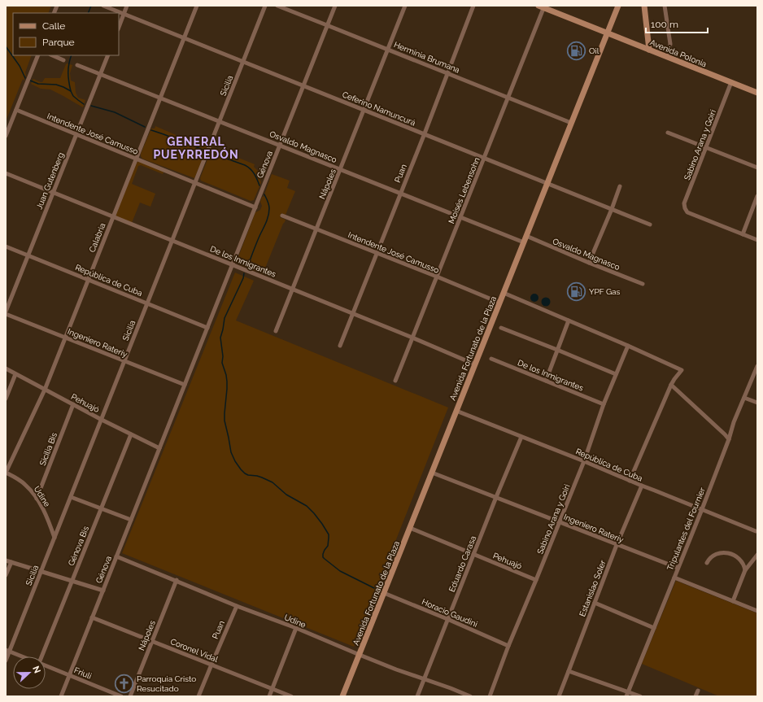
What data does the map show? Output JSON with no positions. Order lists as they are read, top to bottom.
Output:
{
  "streets": {
    "main road": ["Avenida Polonia", "Avenida Fortunato de la Plaza"],
    "street": [
      "Herminia Brumana",
      "Sicilia",
      "Ceferino Namuncurá",
      "Intendente José Camusso",
      "Sabino Arana y Goiri",
      "Osvaldo Magnasco",
      "Génova",
      "Puan",
      "Juan Gutenberg",
      "Nápoles",
      "Moisés Lebensohn",
      "Calabria",
      "De los Inmigrantes",
      "República de Cuba",
      "Ingeniero Rateriy",
      "Pehuajó",
      "Sicilia Bis",
      "Udine",
      "Tripulantes del Fournier",
      "Génova Bis",
      "Eduardo Carasa",
      "Estanislao Soler",
      "Horacio Gaudini",
      "Coronel Vidal",
      "Friuli"
    ]
  },
  "crossings": [
    ["Avenida Polonia", "Sabino Arana y Goiri"],
    ["Avenida Polonia", "Moisés Lebensohn"],
    ["Avenida Polonia", "Avenida Fortunato de la Plaza"],
    ["Herminia Brumana", "Génova"],
    ["Herminia Brumana", "Puan"],
    ["Herminia Brumana", "Nápoles"],
    ["Herminia Brumana", "Moisés Lebensohn"],
    ["Herminia Brumana", "Avenida Fortunato de la Plaza"],
    ["Sicilia", "Ceferino Namuncurá"],
    ["Sicilia", "Intendente José Camusso"],
    ["Sicilia", "Osvaldo Magnasco"],
    ["Sicilia", "De los Inmigrantes"],
    ["Sicilia", "República de Cuba"],
    ["Sicilia", "Ingeniero Rateriy"],
    ["Sicilia", "Pehuajó"],
    ["Sicilia", "Udine"],
    ["Sicilia", "Friuli"],
    ["Ceferino Namuncurá", "Génova"],
    ["Ceferino Namuncurá", "Puan"],
    ["Ceferino Namuncurá", "Nápoles"],
    ["Ceferino Namuncurá", "Moisés Lebensohn"],
    ["Ceferino Namuncurá", "Calabria"],
    ["Ceferino Namuncurá", "Avenida Fortunato de la Plaza"],
    ["Intendente José Camusso", "Génova"],
    ["Intendente José Camusso", "Puan"],
    ["Intendente José Camusso", "Juan Gutenberg"],
    ["Intendente José Camusso", "Nápoles"],
    ["Intendente José Camusso", "Moisés Lebensohn"],
    ["Intendente José Camusso", "Calabria"],
    ["Intendente José Camusso", "Avenida Fortunato de la Plaza"],
    ["Sabino Arana y Goiri", "De los Inmigrantes"],
    ["Sabino Arana y Goiri", "República de Cuba"],
    ["Sabino Arana y Goiri", "Ingeniero Rateriy"],
    ["Sabino Arana y Goiri", "Pehuajó"],
    ["Sabino Arana y Goiri", "Horacio Gaudini"],
    ["Osvaldo Magnasco", "Génova"],
    ["Osvaldo Magnasco", "Puan"],
    ["Osvaldo Magnasco", "Juan Gutenberg"],
    ["Osvaldo Magnasco", "Nápoles"],
    ["Osvaldo Magnasco", "Moisés Lebensohn"],
    ["Osvaldo Magnasco", "Calabria"],
    ["Osvaldo Magnasco", "Avenida Fortunato de la Plaza"],
    ["Génova", "De los Inmigrantes"],
    ["Génova", "República de Cuba"],
    ["Génova", "Ingeniero Rateriy"],
    ["Génova", "Pehuajó"],
    ["Génova", "Udine"],
    ["Génova", "Coronel Vidal"],
    ["Génova", "Friuli"],
    ["Puan", "De los Inmigrantes"],
    ["Puan", "Udine"],
    ["Puan", "Coronel Vidal"],
    ["Juan Gutenberg", "De los Inmigrantes"],
    ["Juan Gutenberg", "República de Cuba"],
    ["Juan Gutenberg", "Ingeniero Rateriy"],
    ["Nápoles", "De los Inmigrantes"],
    ["Nápoles", "Udine"],
    ["Nápoles", "Coronel Vidal"],
    ["Moisés Lebensohn", "De los Inmigrantes"],
    ["Calabria", "De los Inmigrantes"],
    ["Calabria", "República de Cuba"],
    ["Calabria", "Ingeniero Rateriy"],
    ["Calabria", "Pehuajó"],
    ["Calabria", "Udine"],
    ["De los Inmigrantes", "Avenida Fortunato de la Plaza"],
    ["República de Cuba", "Avenida Fortunato de la Plaza"],
    ["República de Cuba", "Tripulantes del Fournier"],
    ["República de Cuba", "Eduardo Carasa"],
    ["República de Cuba", "Estanislao Soler"],
    ["Ingeniero Rateriy", "Avenida Fortunato de la Plaza"],
    ["Ingeniero Rateriy", "Tripulantes del Fournier"],
    ["Ingeniero Rateriy", "Eduardo Carasa"],
    ["Ingeniero Rateriy", "Estanislao Soler"],
    ["Avenida Fortunato de la Plaza", "Pehuajó"],
    ["Avenida Fortunato de la Plaza", "Udine"],
    ["Avenida Fortunato de la Plaza", "Horacio Gaudini"],
    ["Pehuajó", "Sicilia Bis"],
    ["Pehuajó", "Génova Bis"],
    ["Pehuajó", "Eduardo Carasa"],
    ["Sicilia Bis", "Udine"],
    ["Udine", "Eduardo Carasa"],
    ["Eduardo Carasa", "Horacio Gaudini"]
  ],
  "districts": ["GENERAL PUEYRREDÓN"],
  "places": {
    "fuel station": ["Oil", "YPF Gas"],
    "church": ["Parroquia Cristo Resucitado"]
  },
  "legend": ["Calle", "Parque"],
  "scale_bar": "100 m",
  "north": "right"
}
